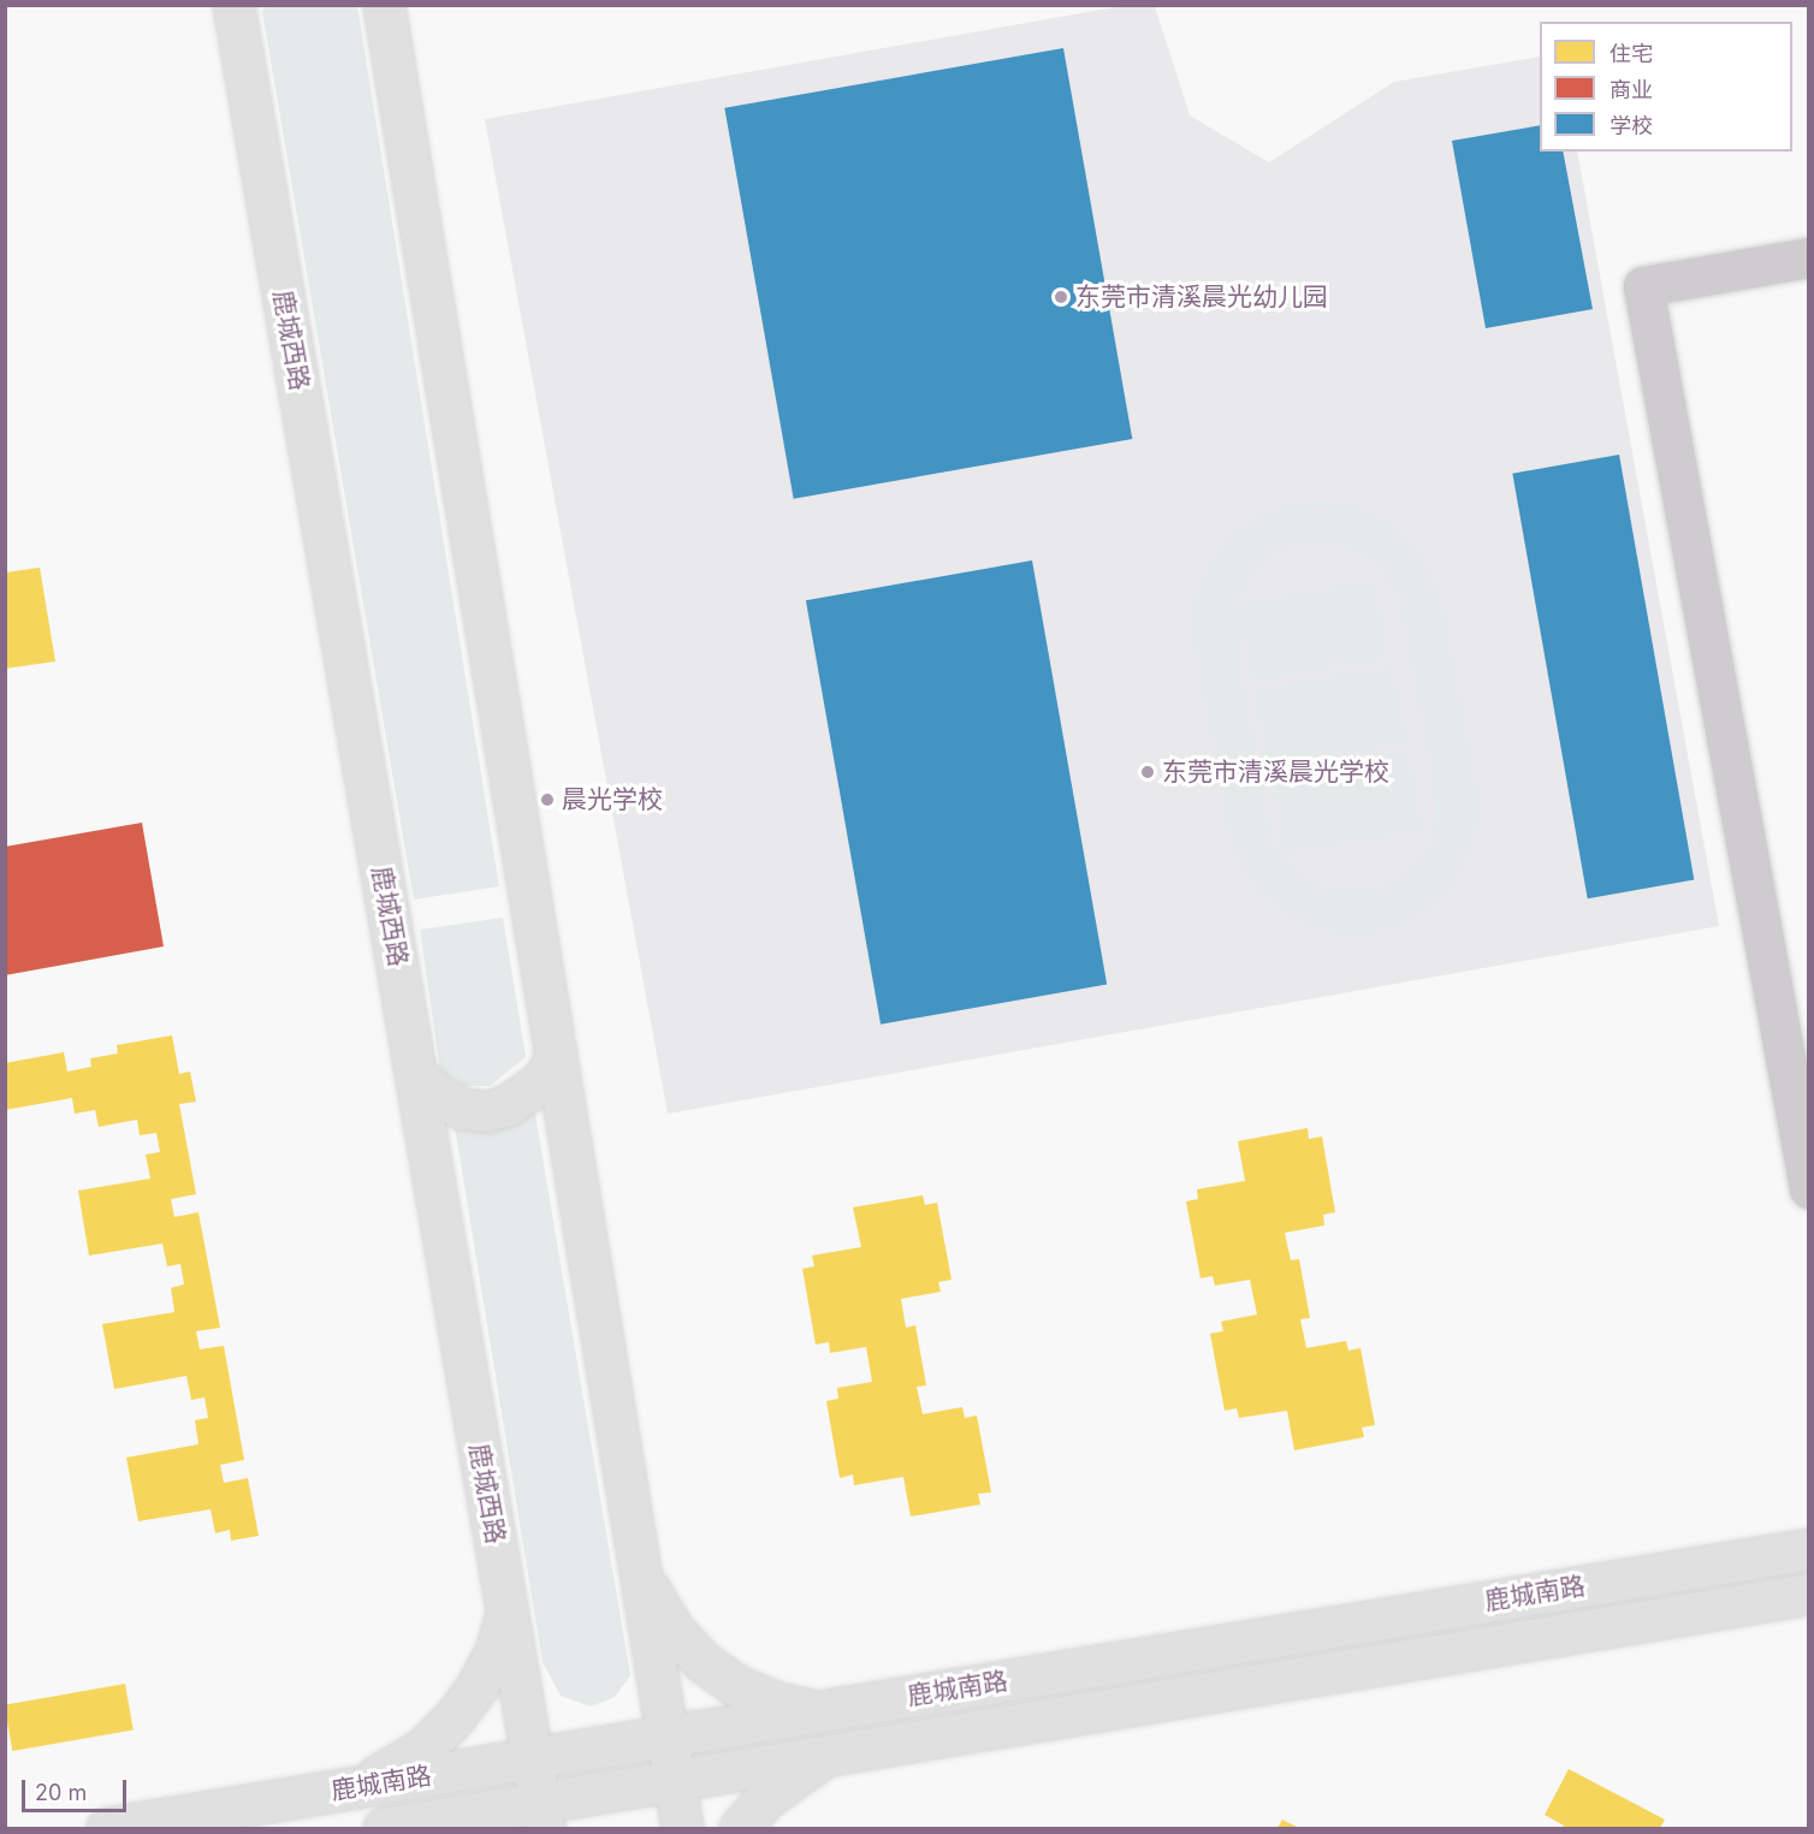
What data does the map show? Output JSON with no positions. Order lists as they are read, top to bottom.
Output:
{
  "streets": {
    "street": ["鹿城西路", "鹿城南路"]
  },
  "crossings": [
    ["鹿城西路", "鹿城南路"]
  ],
  "places": ["东莞市清溪晨光幼儿园", "东莞市清溪晨光学校", "晨光学校"],
  "legend": ["住宅", "商业", "学校"],
  "scale_bar": "20 m"
}
